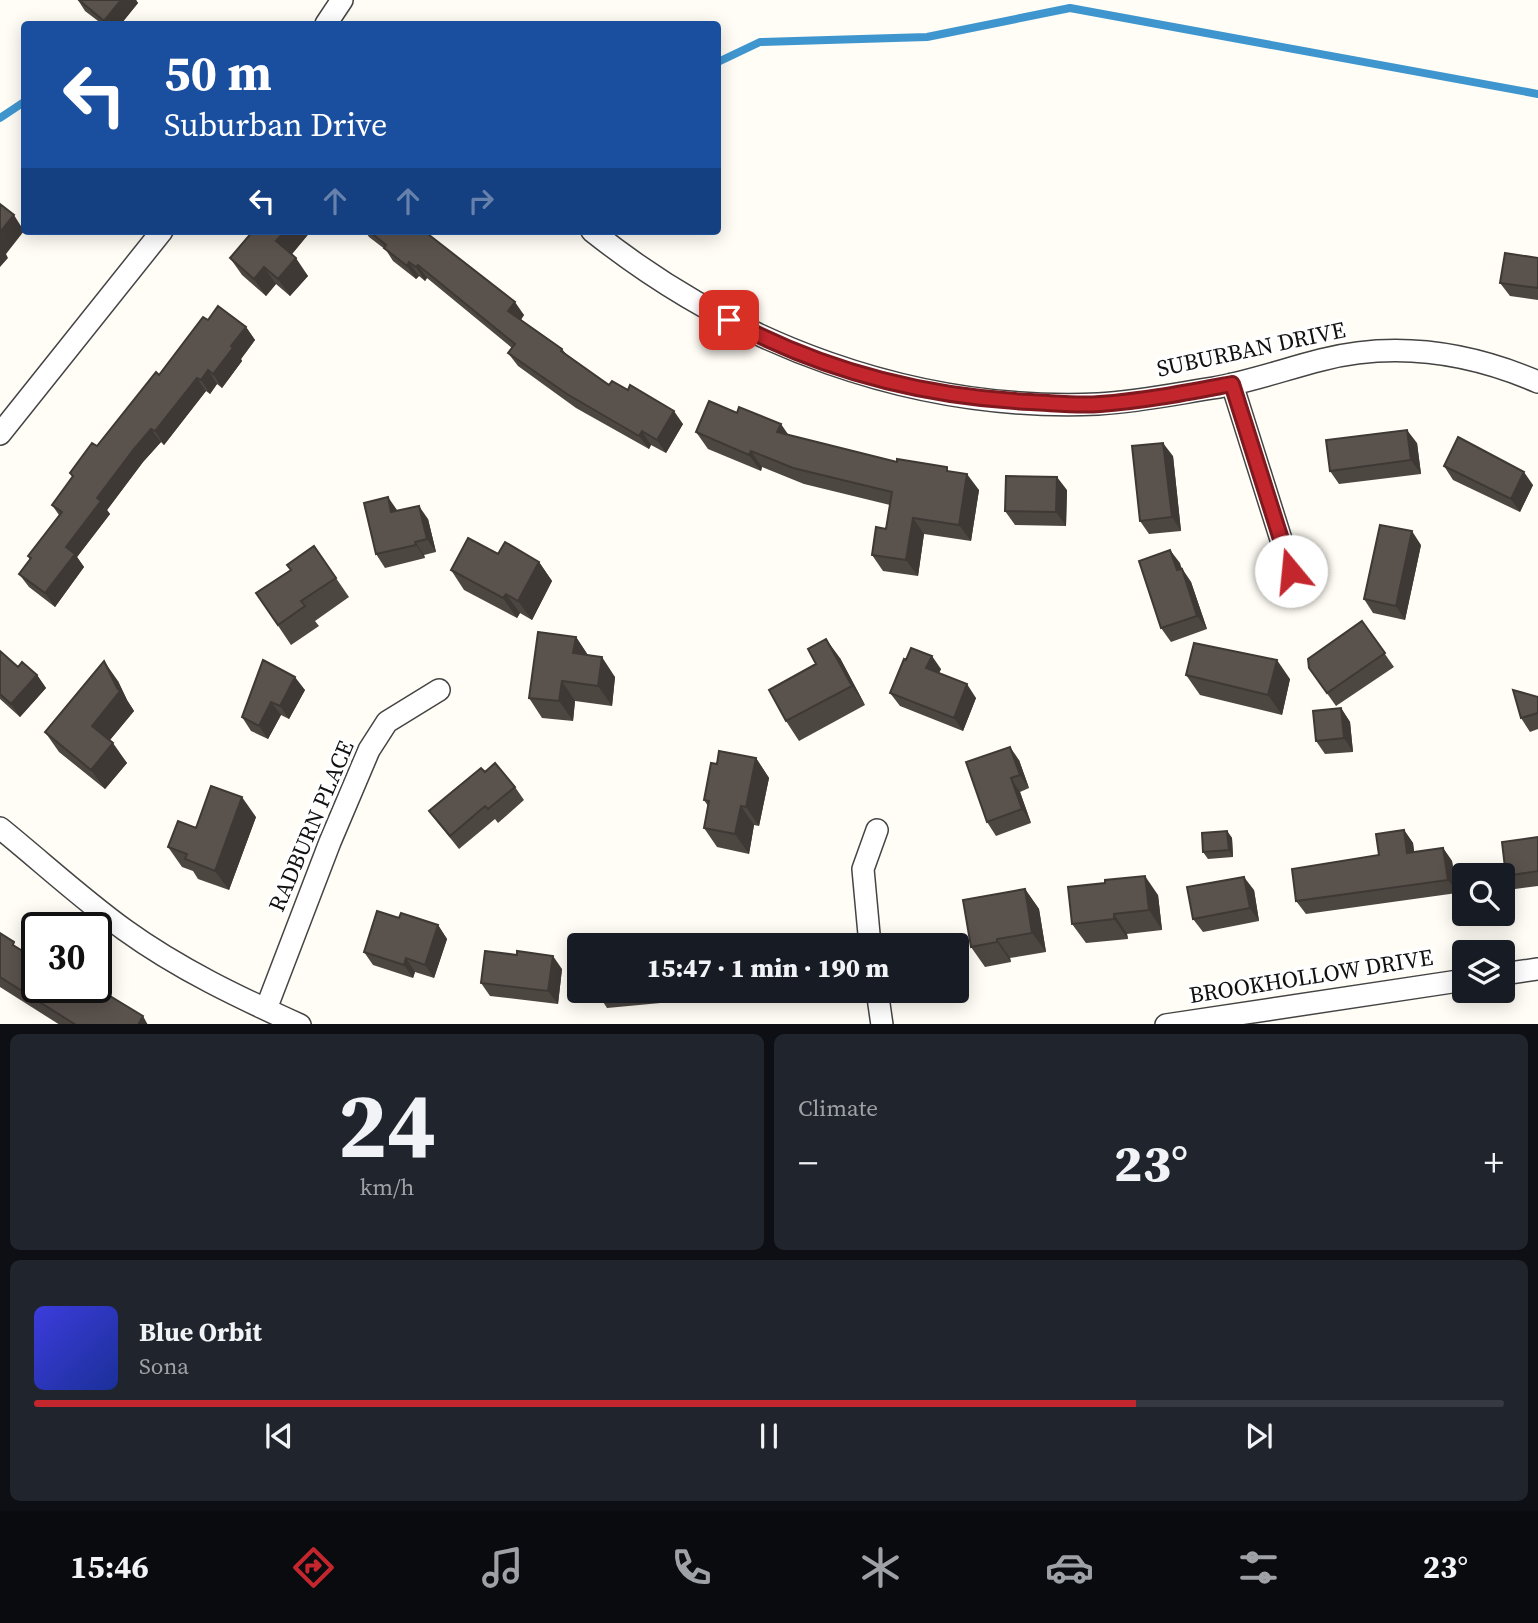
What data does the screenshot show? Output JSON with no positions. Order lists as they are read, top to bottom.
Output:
{
  "streets": {
    "street": ["SUBURBAN DRIVE", "RADBURN PLACE", "BROOKHOLLOW DRIVE"]
  },
  "page": {
    "turn": ["50 m", "Suburban Drive"],
    "limit": "30",
    "trip": "15:47 · 1 min · 190 m",
    "tile": [
      ["24", "km/h"],
      "Climate"
    ],
    "heat": ["−", "23°", "+"],
    "song": ["Blue Orbit", "Sona"],
    "tabs": ["15:46", "23°"]
  }
}
